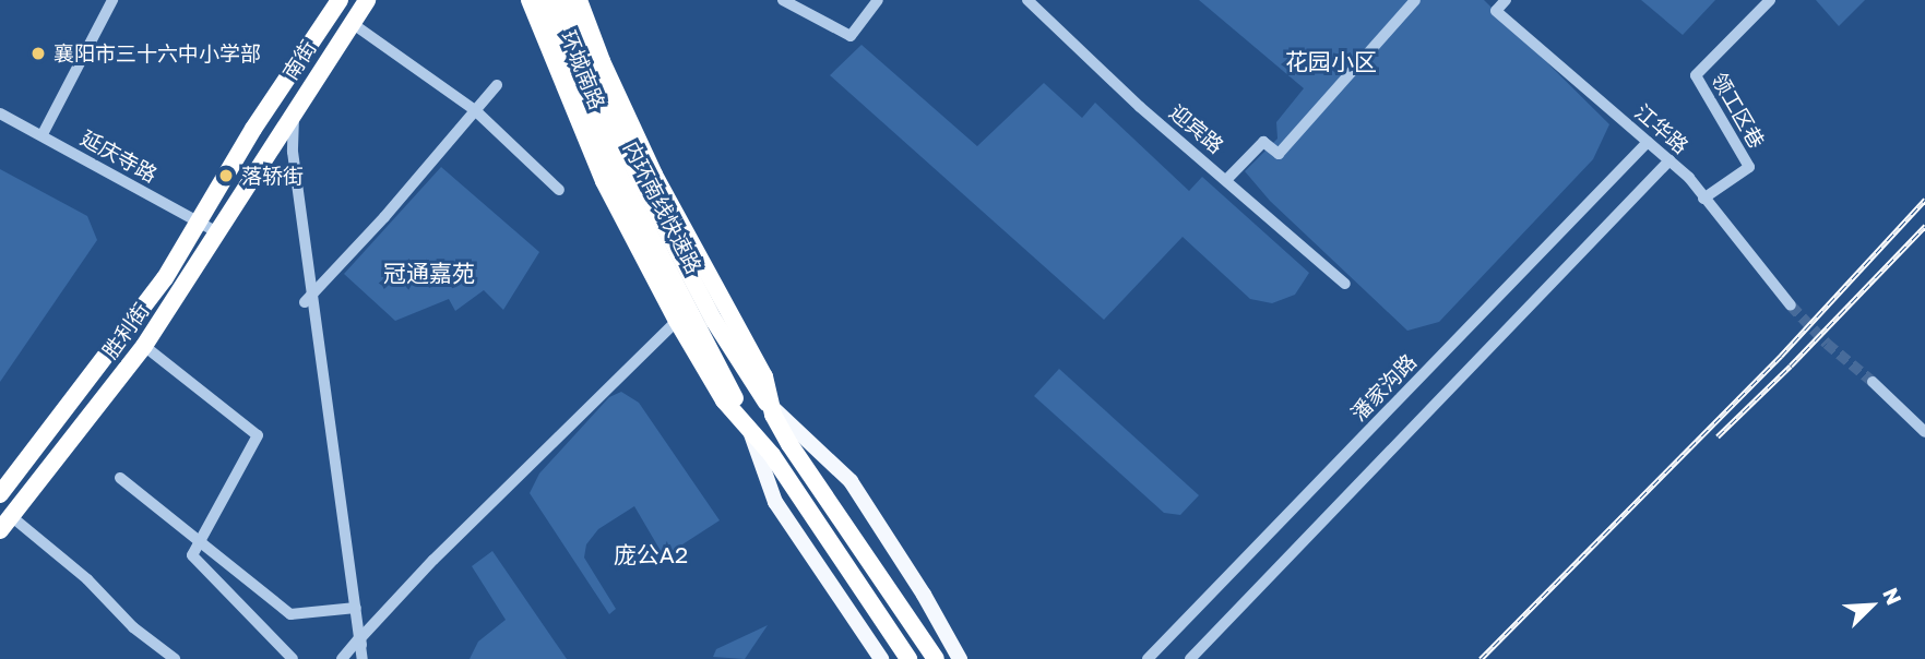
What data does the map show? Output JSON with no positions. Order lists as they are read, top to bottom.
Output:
{
  "streets": {
    "highway": [
      "南街",
      "环城南路",
      "内环南线快速路",
      "胜利街"
    ],
    "street": [
      "领工区巷",
      "迎宾路",
      "江华路",
      "延庆寺路",
      "潘家沟路"
    ]
  },
  "crossings": [
    ["南街", "延庆寺路"],
    ["南街", "胜利街"],
    ["环城南路", "内环南线快速路"],
    ["领工区巷", "江华路"],
    ["江华路", "潘家沟路"],
    ["延庆寺路", "胜利街"]
  ],
  "districts": ["花园小区", "冠通嘉苑", "庞公A2"],
  "places": ["襄阳市三十六中小学部", "落轿街"],
  "north": "top right"
}
